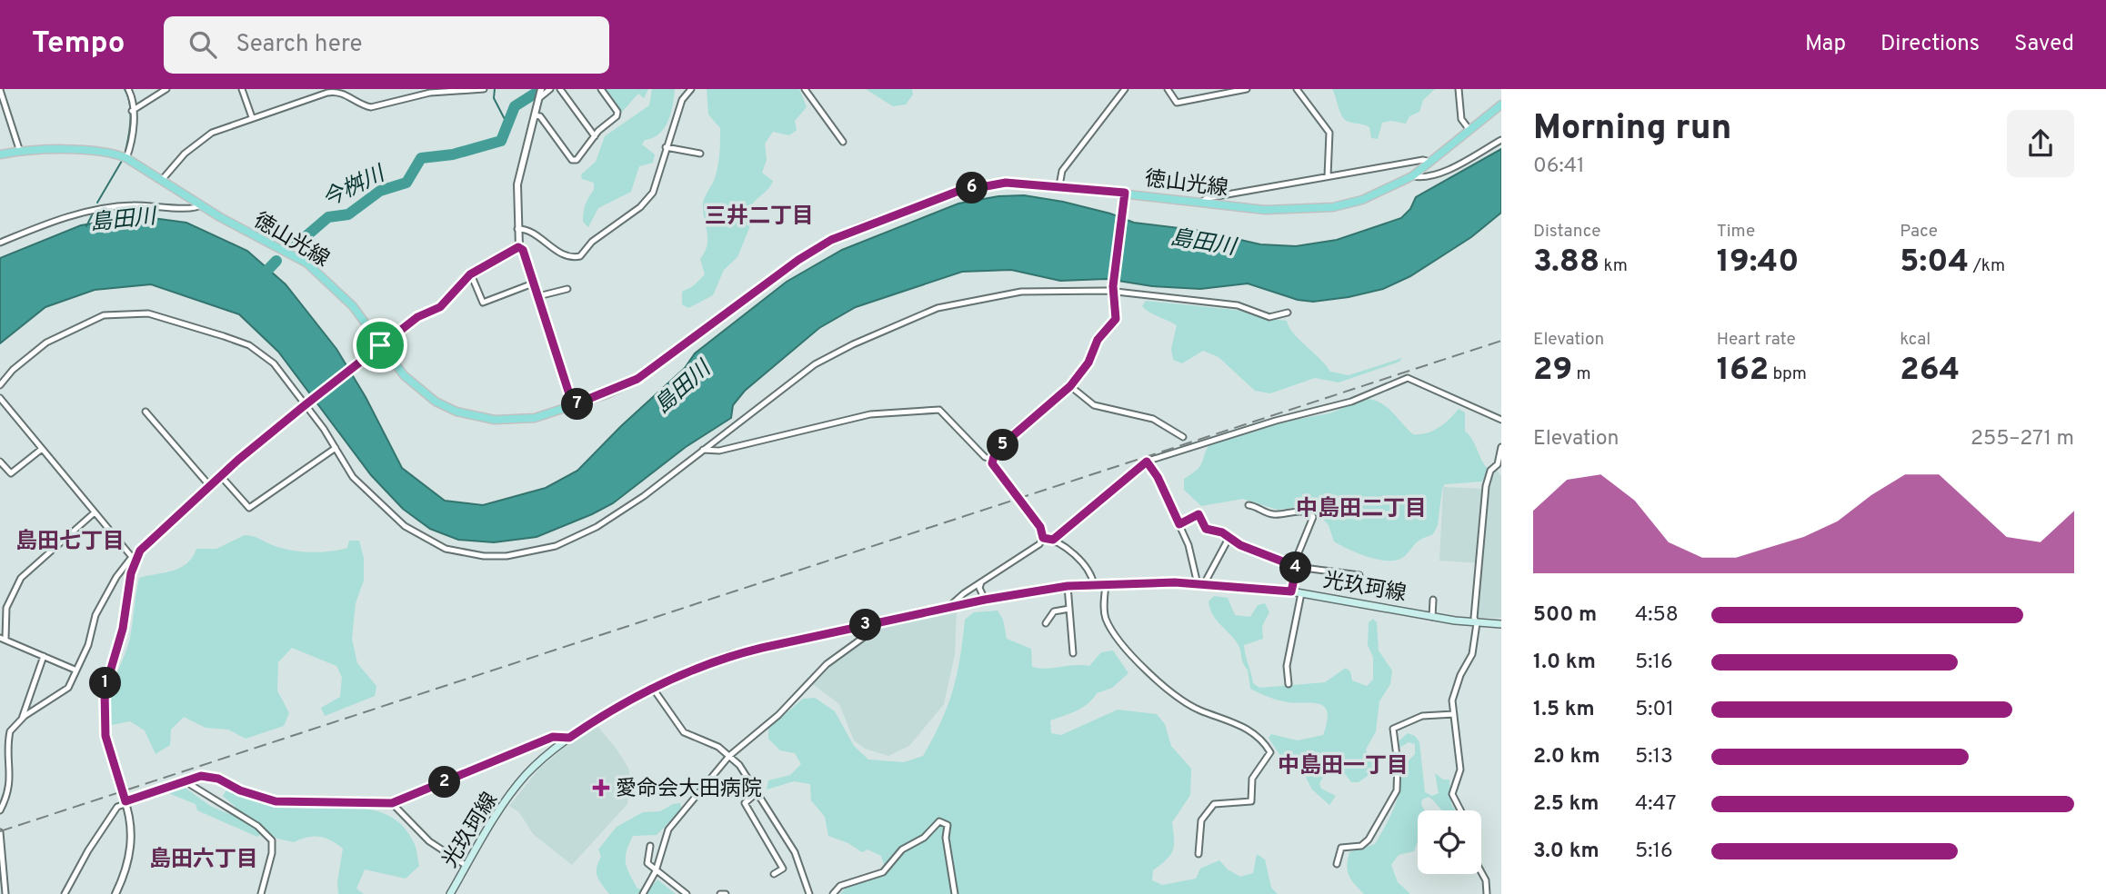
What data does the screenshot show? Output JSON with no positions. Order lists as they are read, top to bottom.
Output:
{
  "streets": {
    "main road": ["徳山光線", "光玖珂線"]
  },
  "districts": [
    "三井二丁目",
    "中島田二丁目",
    "島田七丁目",
    "中島田一丁目",
    "島田六丁目"
  ],
  "water": ["今桝川", "島田川"],
  "places": {
    "health": ["愛命会大田病院"]
  },
  "page": {
    "header": "Tempo",
    "search": "Search here",
    "nav": ["Map", "Directions", "Saved"],
    "heading": ["Morning run", "06:41"],
    "pins": [
      "6",
      "7",
      "5",
      "4",
      "3",
      "1",
      "2"
    ],
    "stats": [
      ["Distance", "3.88 km"],
      ["Time", "19:40"],
      ["Pace", "5:04 /km"],
      ["Elevation", "29 m"],
      ["Heart rate", "162 bpm"],
      ["kcal", "264"]
    ],
    "chart": ["Elevation", "255–271 m"],
    "list": [
      {
        "name": "500 m",
        "note": "4:58"
      },
      {
        "name": "1.0 km",
        "note": "5:16"
      },
      {
        "name": "1.5 km",
        "note": "5:01"
      },
      {
        "name": "2.0 km",
        "note": "5:13"
      },
      {
        "name": "2.5 km",
        "note": "4:47"
      },
      {
        "name": "3.0 km",
        "note": "5:16"
      }
    ]
  }
}
